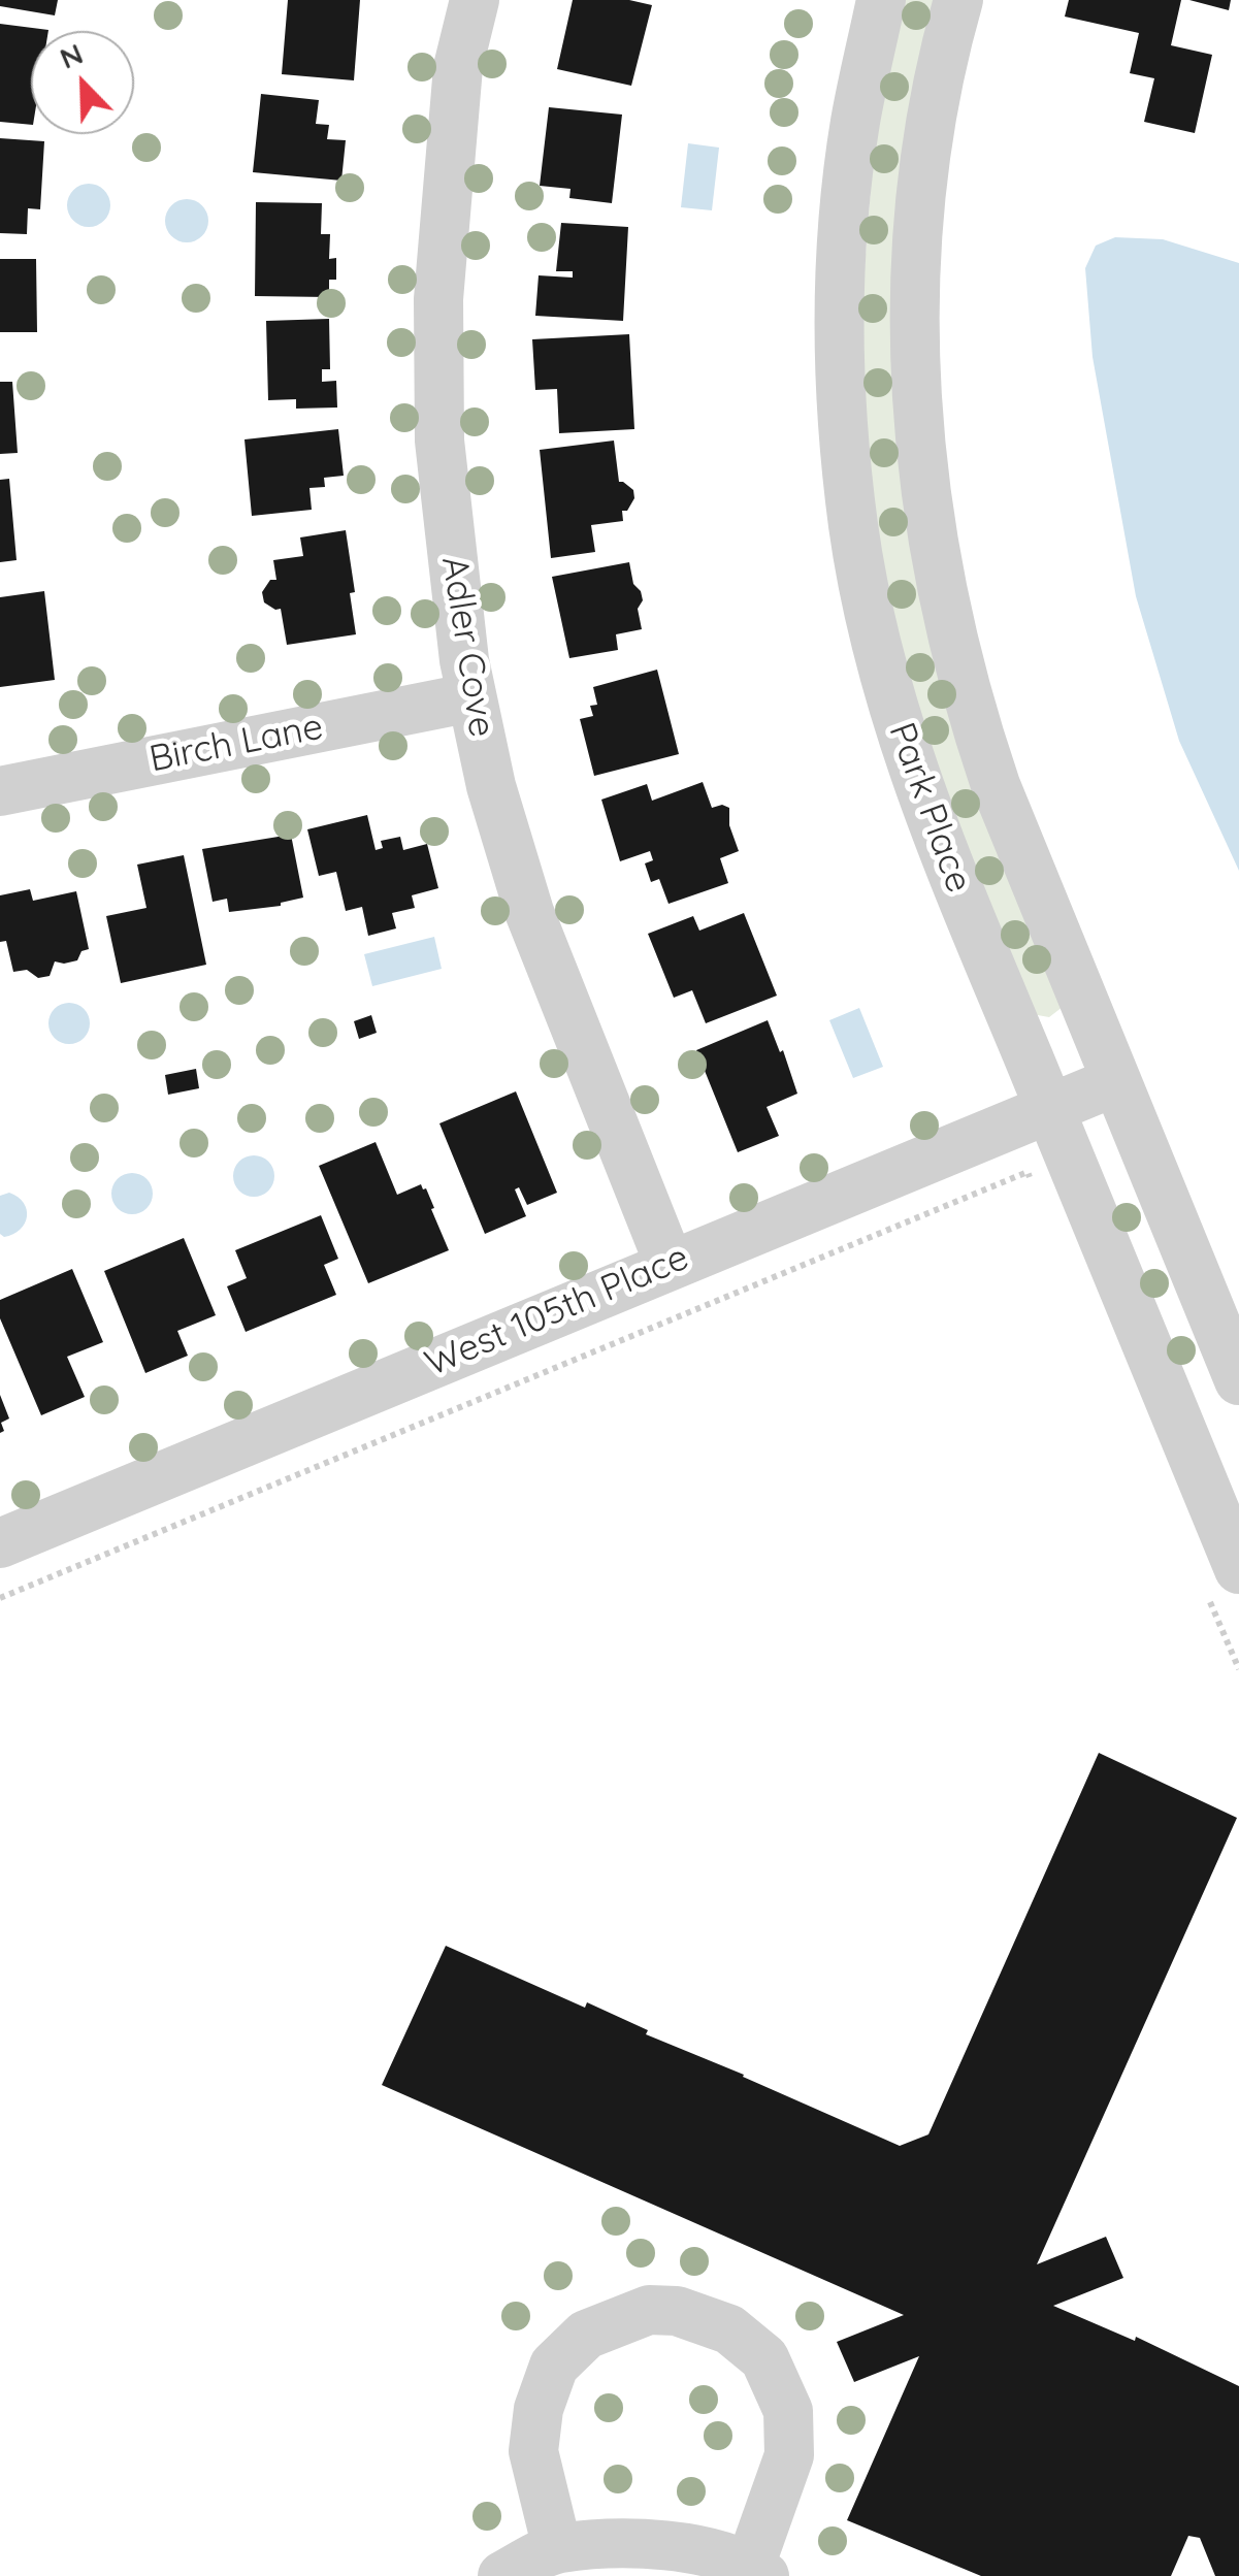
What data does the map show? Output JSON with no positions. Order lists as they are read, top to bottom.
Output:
{
  "streets": {
    "street": [
      "Adler Cove",
      "Birch Lane",
      "Park Place",
      "West 105th Place"
    ]
  },
  "crossings": [
    ["Adler Cove", "Birch Lane"],
    ["Adler Cove", "West 105th Place"],
    ["Park Place", "West 105th Place"]
  ],
  "north": "top left"
}
